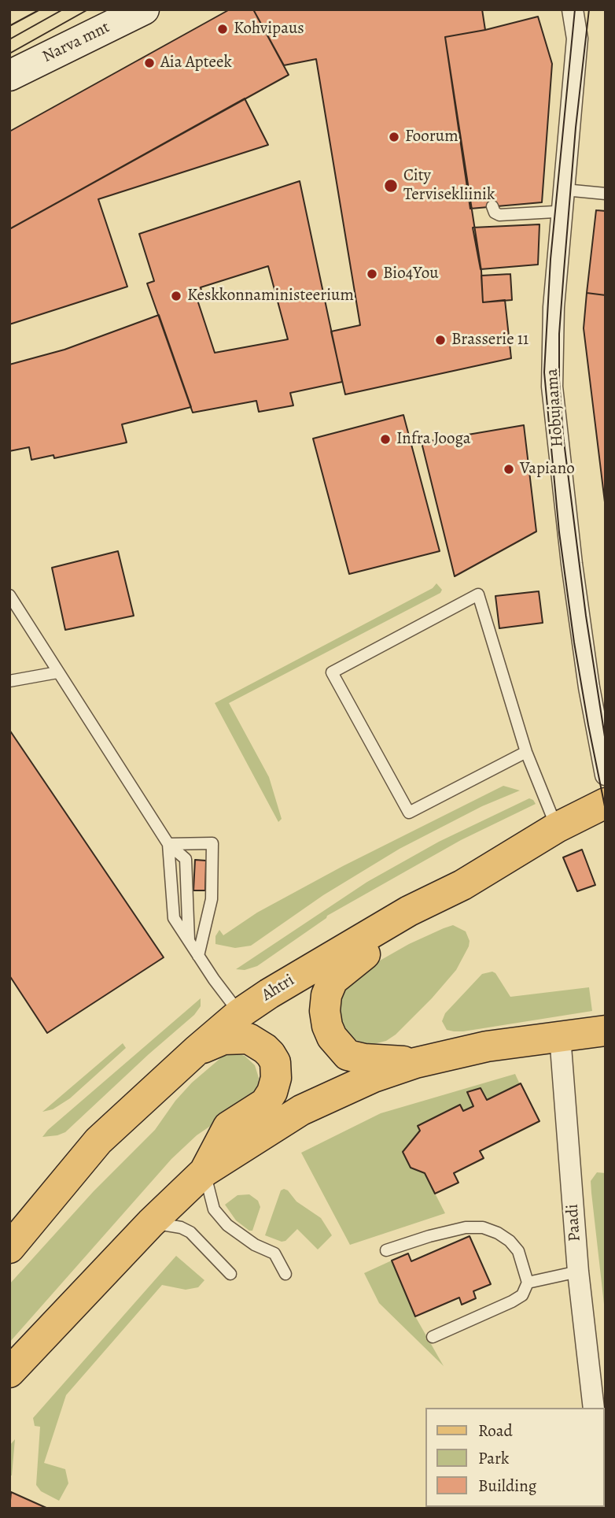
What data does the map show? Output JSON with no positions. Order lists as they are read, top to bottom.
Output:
{
  "streets": {
    "main road": ["Narva mnt", "Ahtri"],
    "street": ["Hobujaama", "Paadi"]
  },
  "places": [
    "Kohvipaus",
    "Aia Apteek",
    "Foorum",
    "City Tervisekliinik",
    "Bio4You",
    "Keskkonnaministeerium",
    "Brasserie 11",
    "Infra Jooga",
    "Vapiano"
  ],
  "legend": ["Road", "Park", "Building"]
}
